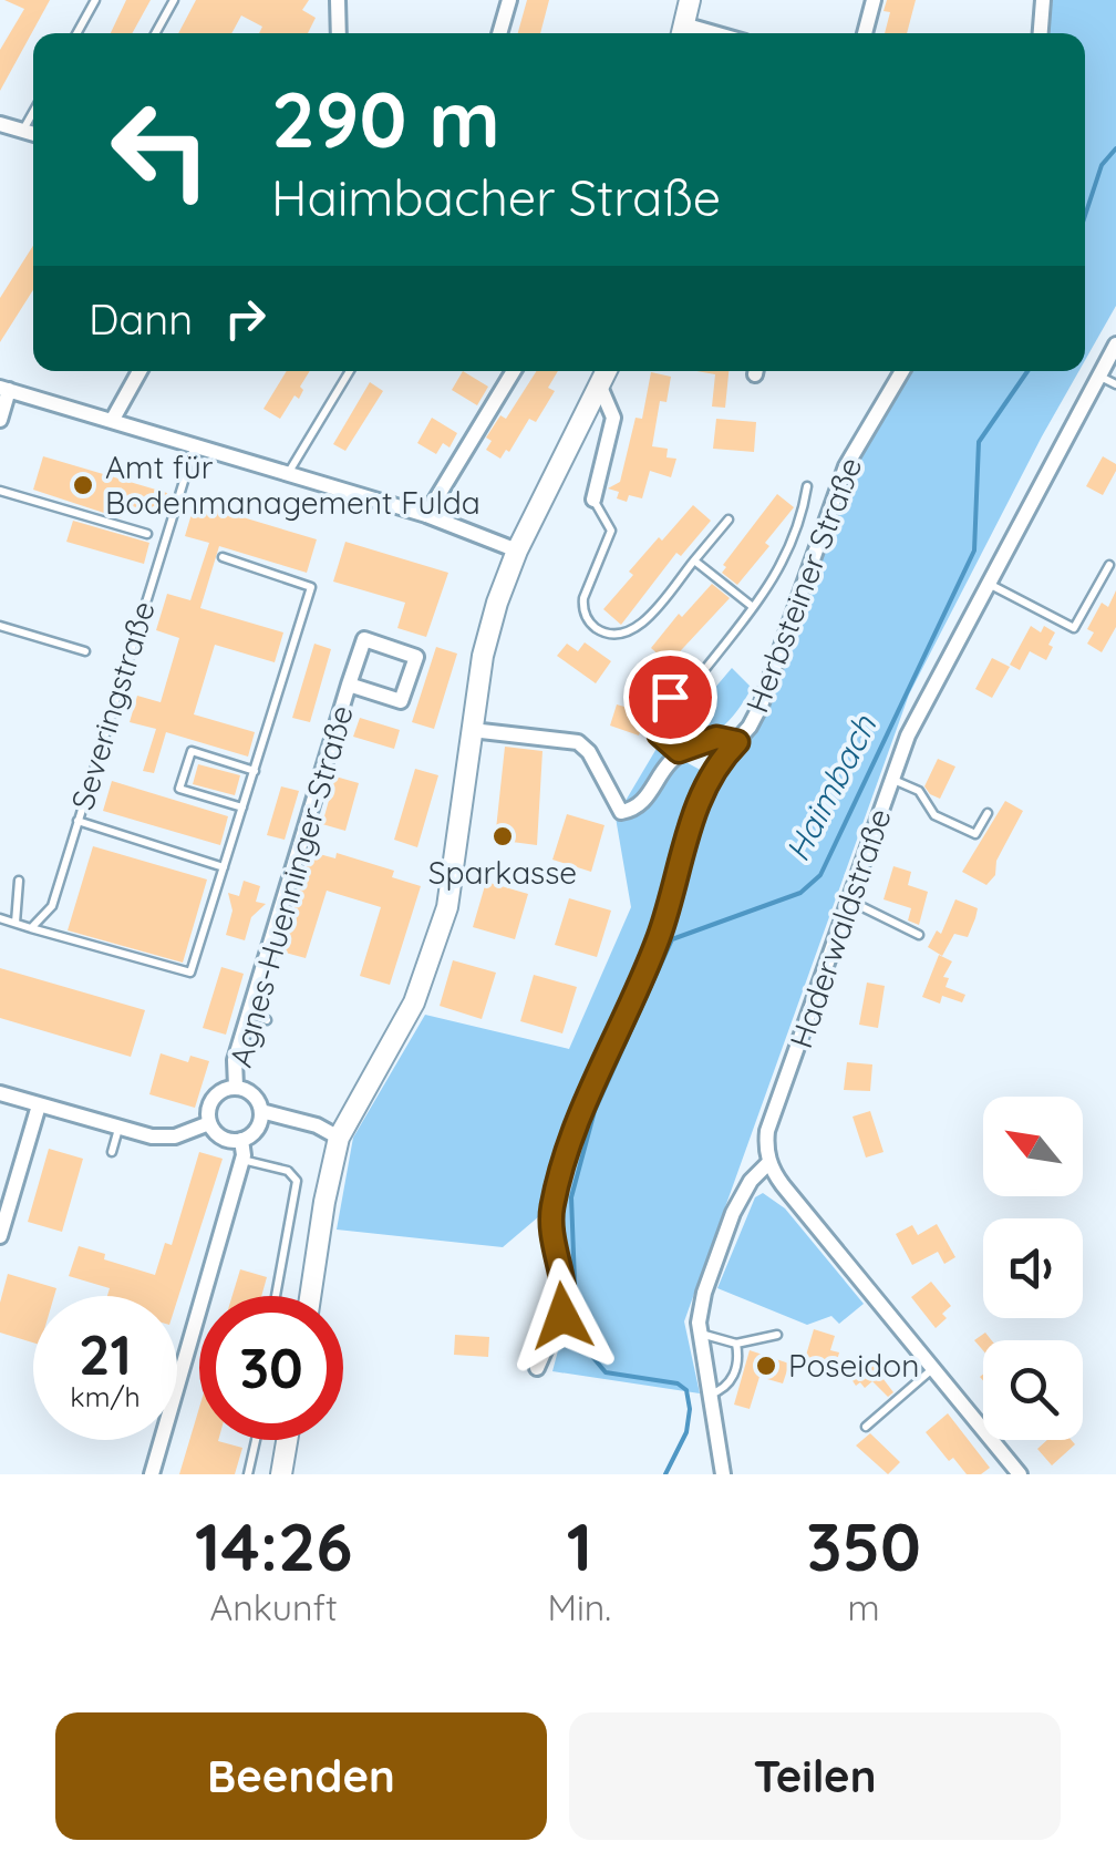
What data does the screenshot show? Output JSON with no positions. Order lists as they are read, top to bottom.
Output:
{
  "streets": {
    "street": ["Herbsteiner Straße", "Agnes-Huenninger-Straße", "Haderwaldstraße"],
    "lane": ["Severingstraße"]
  },
  "water": ["Haimbach"],
  "places": ["Amt für Bodenmanagement Fulda", "Sparkasse", "Poseidon"],
  "north": "top left",
  "page": {
    "turn": ["290 m", "Haimbacher Straße"],
    "then": "Dann",
    "speed": "21 km/h",
    "limit": "30",
    "eta": [
      "14:26",
      "Ankunft",
      "1",
      "Min.",
      "350",
      "m"
    ],
    "buttons": ["Beenden", "Teilen"]
  }
}
